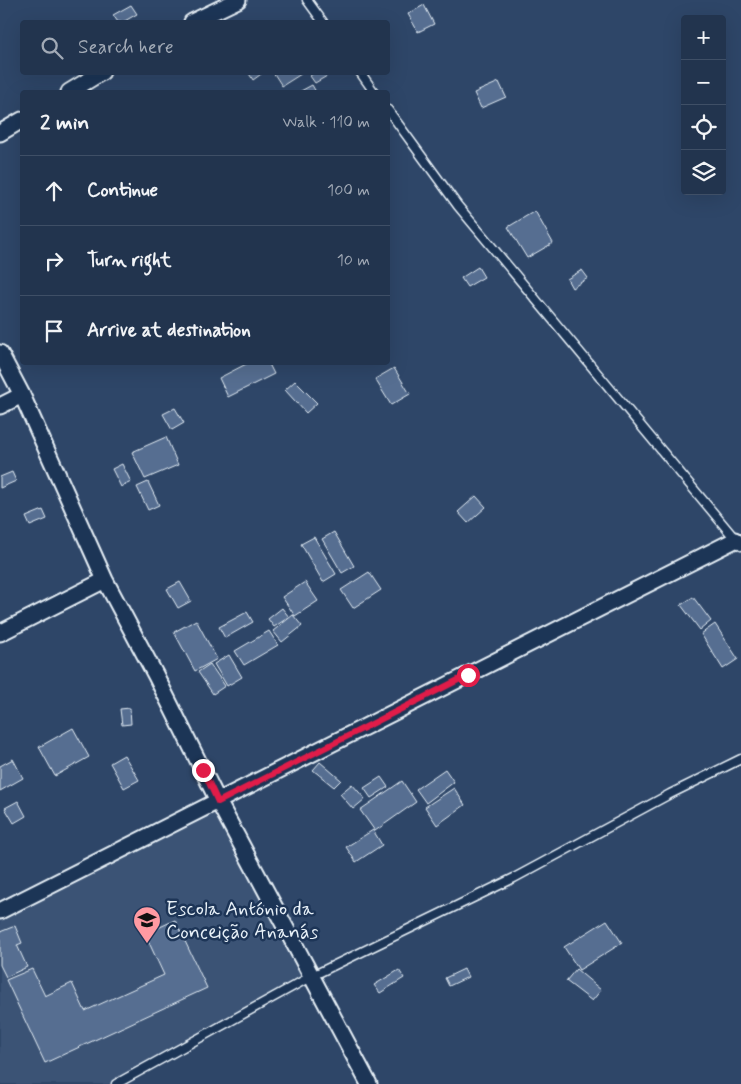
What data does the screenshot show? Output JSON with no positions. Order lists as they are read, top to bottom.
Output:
{
  "places": {
    "school or university": ["Escola António da Conceição Ananás"]
  },
  "page": {
    "map_buttons": ["+", "−"],
    "search": "Search here",
    "heading": ["2 min", "Walk · 110 m"],
    "list": [
      ["Continue", "100 m"],
      ["Turn right", "10 m"],
      "Arrive at destination"
    ]
  }
}
